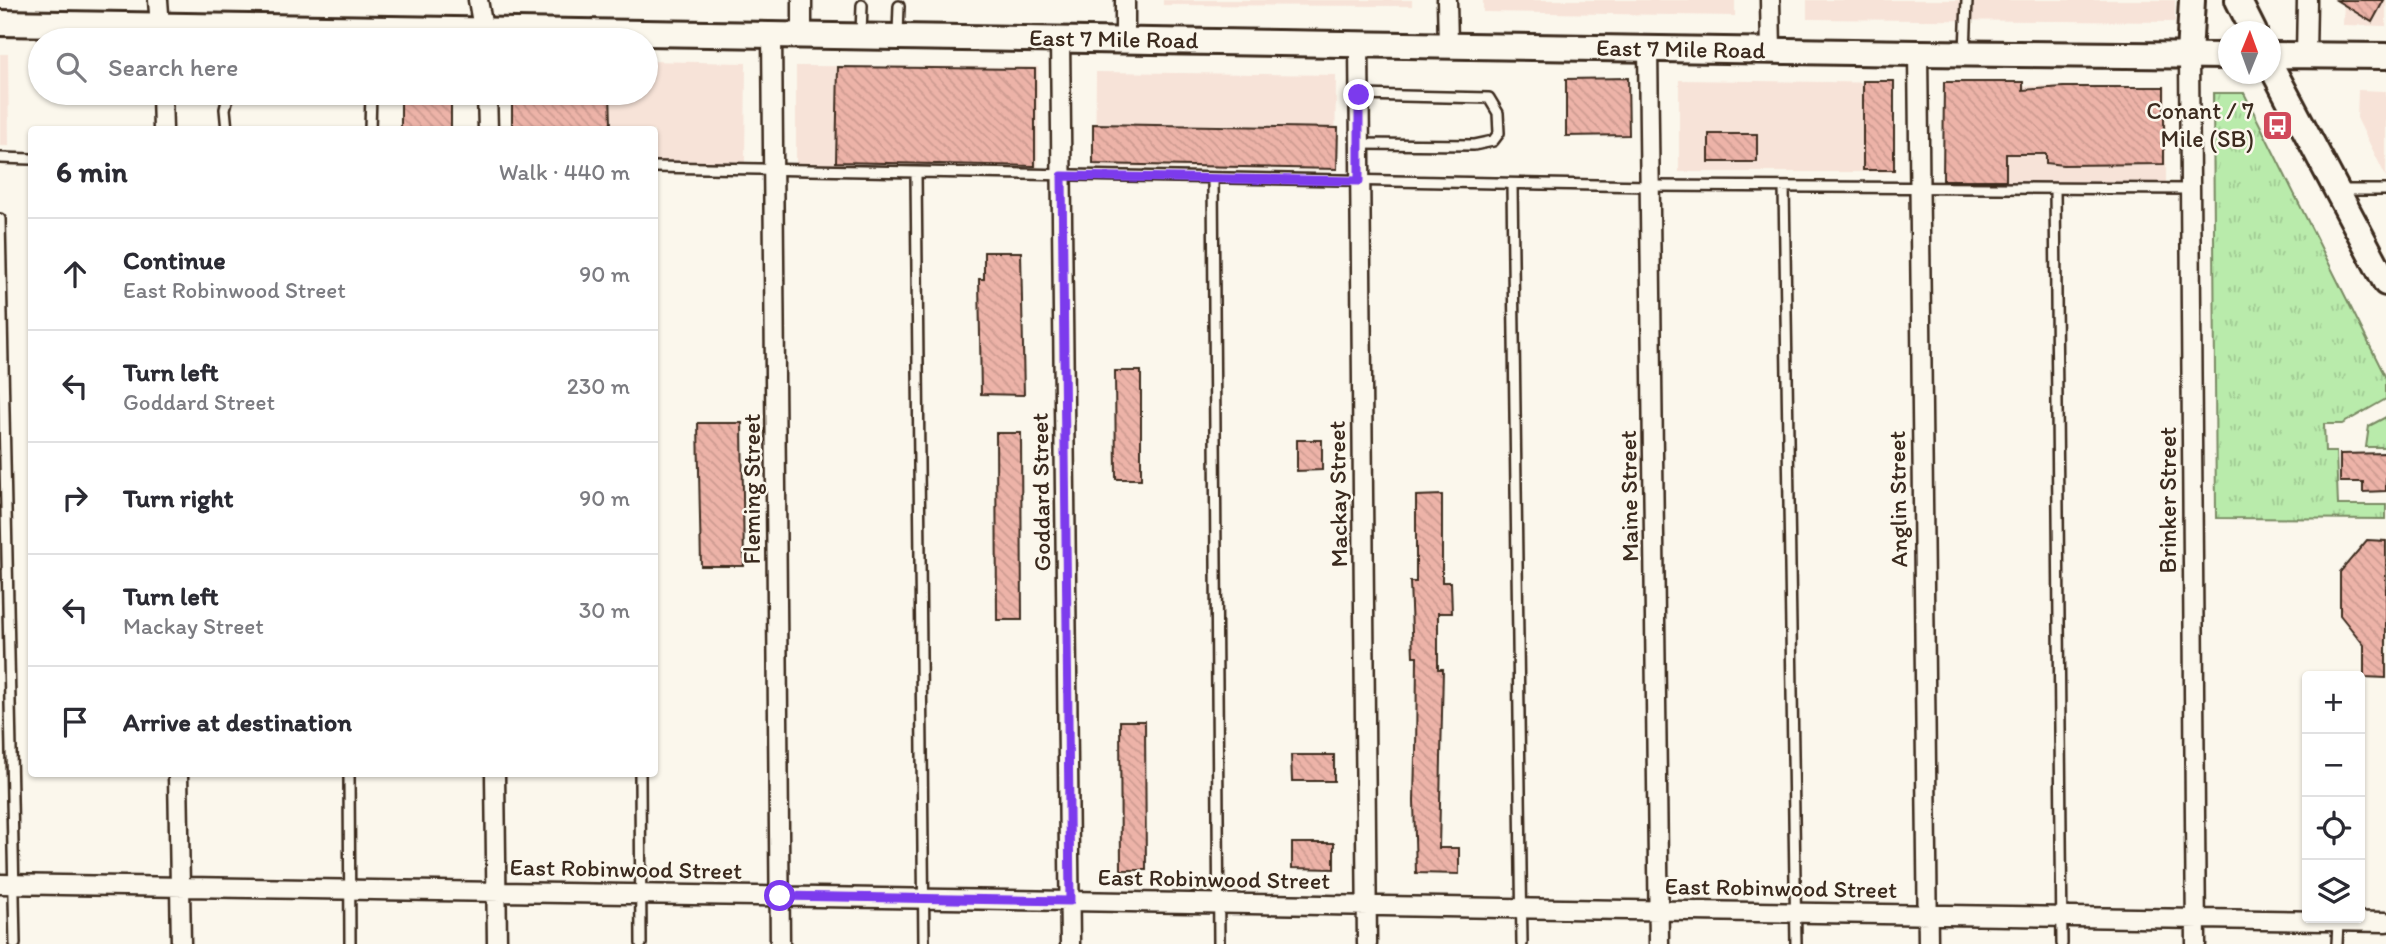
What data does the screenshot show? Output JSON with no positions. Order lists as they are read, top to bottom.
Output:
{
  "streets": {
    "street": [
      "East 7 Mile Road",
      "Fleming Street",
      "Goddard Street",
      "Mackay Street",
      "Maine Street",
      "Anglin Street",
      "Brinker Street",
      "East Robinwood Street"
    ]
  },
  "crossings": [
    ["East 7 Mile Road", "Fleming Street"],
    ["East 7 Mile Road", "Goddard Street"],
    ["East 7 Mile Road", "Mackay Street"],
    ["East 7 Mile Road", "Maine Street"],
    ["East 7 Mile Road", "Anglin Street"],
    ["East 7 Mile Road", "Brinker Street"],
    ["Fleming Street", "East Robinwood Street"],
    ["Goddard Street", "East Robinwood Street"],
    ["Mackay Street", "East Robinwood Street"],
    ["Maine Street", "East Robinwood Street"],
    ["Anglin Street", "East Robinwood Street"],
    ["Brinker Street", "East Robinwood Street"]
  ],
  "places": {
    "bus stop": ["Conant / 7 Mile (SB)"]
  },
  "north": "top",
  "page": {
    "search": "Search here",
    "heading": ["6 min", "Walk · 440 m"],
    "list": [
      ["Continue", "East Robinwood Street", "90 m"],
      ["Turn left", "Goddard Street", "230 m"],
      ["Turn right", "90 m"],
      ["Turn left", "Mackay Street", "30 m"],
      "Arrive at destination"
    ],
    "map_buttons": ["+", "−"]
  }
}
